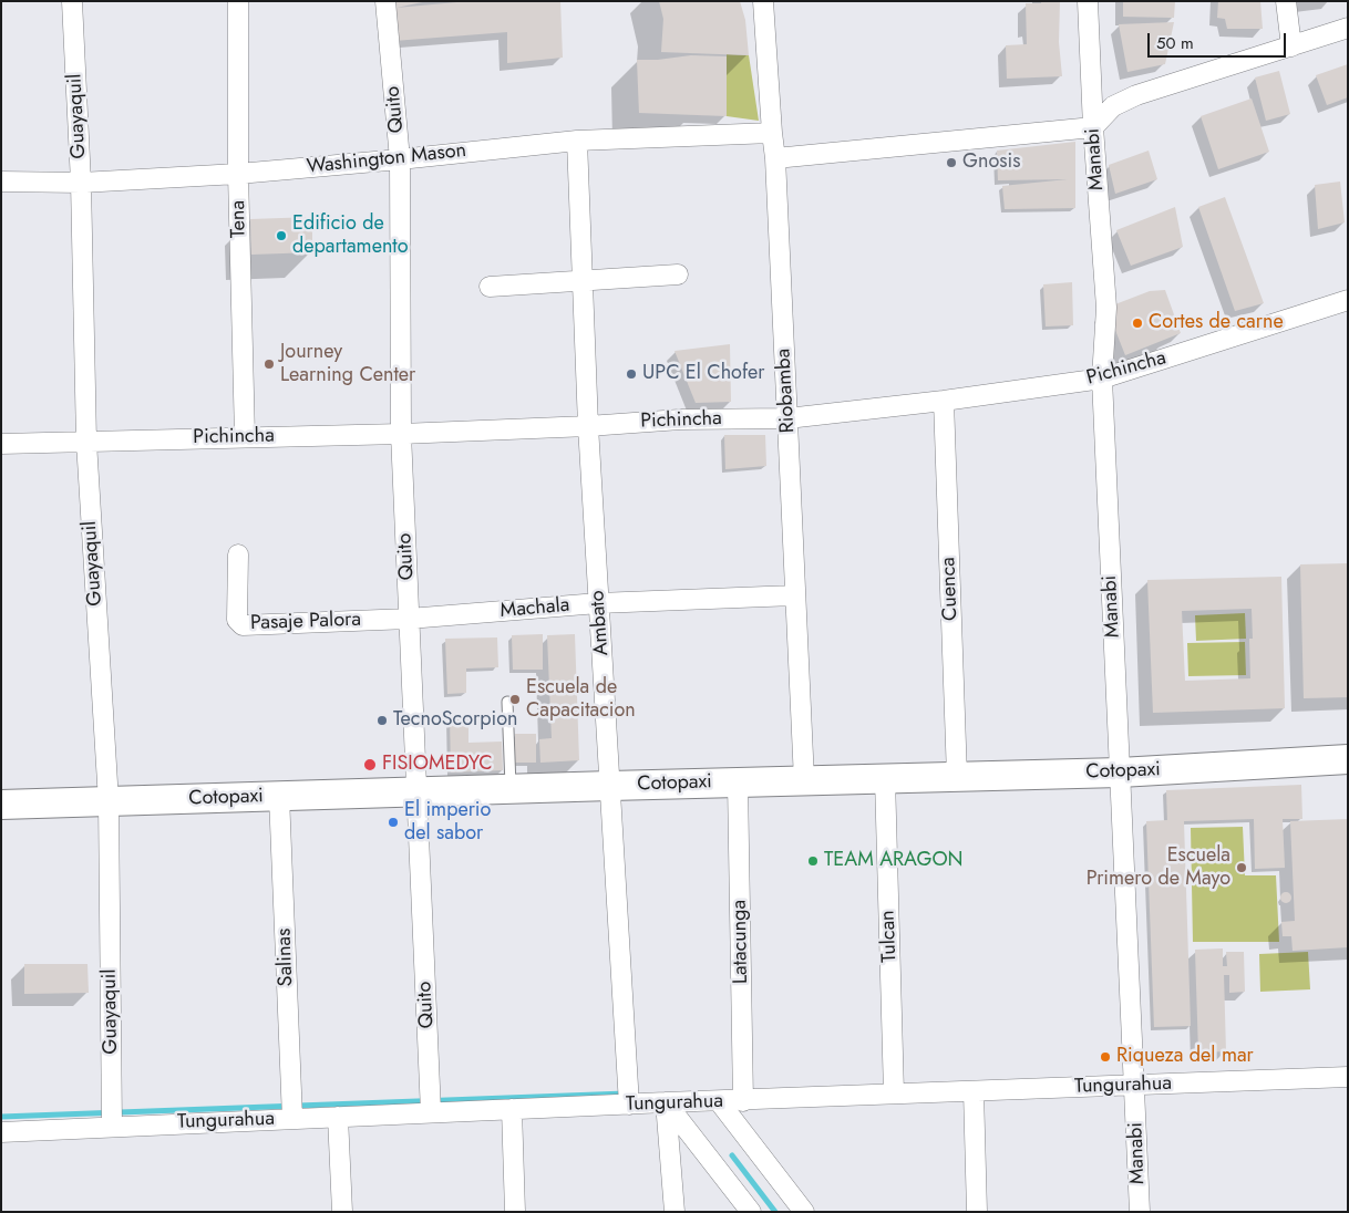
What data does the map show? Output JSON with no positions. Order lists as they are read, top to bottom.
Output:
{
  "streets": {
    "street": [
      "Quito",
      "Guayaquil",
      "Washington Mason",
      "Manabi",
      "Tena",
      "Pichincha",
      "Riobamba",
      "Cuenca",
      "Machala",
      "Pasaje Palora",
      "Ambato",
      "Cotopaxi",
      "Tulcan",
      "Latacunga",
      "Salinas",
      "Tungurahua"
    ]
  },
  "crossings": [
    ["Quito", "Washington Mason"],
    ["Quito", "Pichincha"],
    ["Quito", "Machala"],
    ["Quito", "Pasaje Palora"],
    ["Quito", "Cotopaxi"],
    ["Quito", "Tungurahua"],
    ["Guayaquil", "Washington Mason"],
    ["Guayaquil", "Pichincha"],
    ["Guayaquil", "Cotopaxi"],
    ["Guayaquil", "Tungurahua"],
    ["Washington Mason", "Tena"],
    ["Washington Mason", "Riobamba"],
    ["Washington Mason", "Ambato"],
    ["Manabi", "Pichincha"],
    ["Manabi", "Cotopaxi"],
    ["Manabi", "Tungurahua"],
    ["Tena", "Pichincha"],
    ["Pichincha", "Riobamba"],
    ["Pichincha", "Cuenca"],
    ["Pichincha", "Ambato"],
    ["Riobamba", "Machala"],
    ["Riobamba", "Cotopaxi"],
    ["Cuenca", "Cotopaxi"],
    ["Machala", "Pasaje Palora"],
    ["Machala", "Ambato"],
    ["Ambato", "Cotopaxi"],
    ["Ambato", "Tungurahua"],
    ["Cotopaxi", "Tulcan"],
    ["Cotopaxi", "Latacunga"],
    ["Cotopaxi", "Salinas"],
    ["Tulcan", "Tungurahua"],
    ["Latacunga", "Tungurahua"],
    ["Salinas", "Tungurahua"]
  ],
  "places": [
    "Gnosis",
    "Edificio de departamento",
    "Cortes de carne",
    "Journey Learning Center",
    "UPC El Chofer",
    "Escuela de Capacitacion",
    "TecnoScorpion",
    "FISIOMEDYC",
    "El imperio del sabor",
    "TEAM ARAGON",
    "Escuela Primero de Mayo",
    "Riqueza del mar"
  ],
  "scale_bar": "50 m"
}
